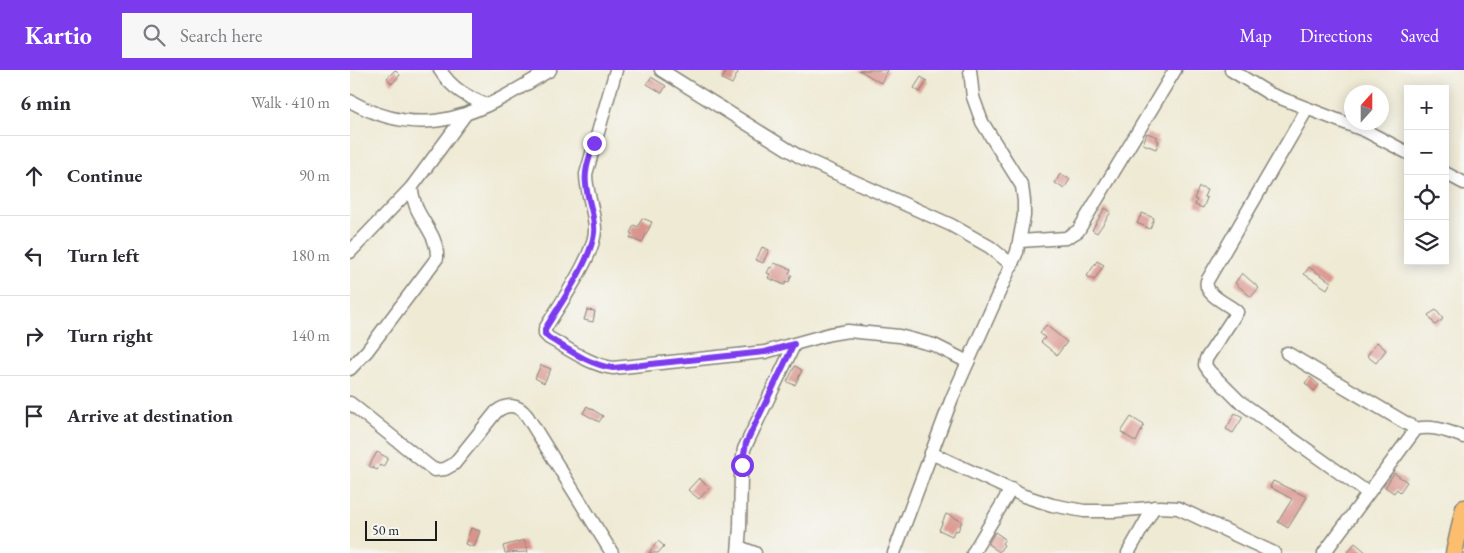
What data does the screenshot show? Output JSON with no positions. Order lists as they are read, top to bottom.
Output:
{
  "scale_bar": "50 m",
  "north": "top",
  "page": {
    "header": "Kartio",
    "search": "Search here",
    "nav": ["Map", "Directions", "Saved"],
    "heading": ["6 min", "Walk · 410 m"],
    "map_buttons": ["+", "−"],
    "list": [
      ["Continue", "90 m"],
      ["Turn left", "180 m"],
      ["Turn right", "140 m"],
      "Arrive at destination"
    ],
    "scale": "50 m"
  }
}
